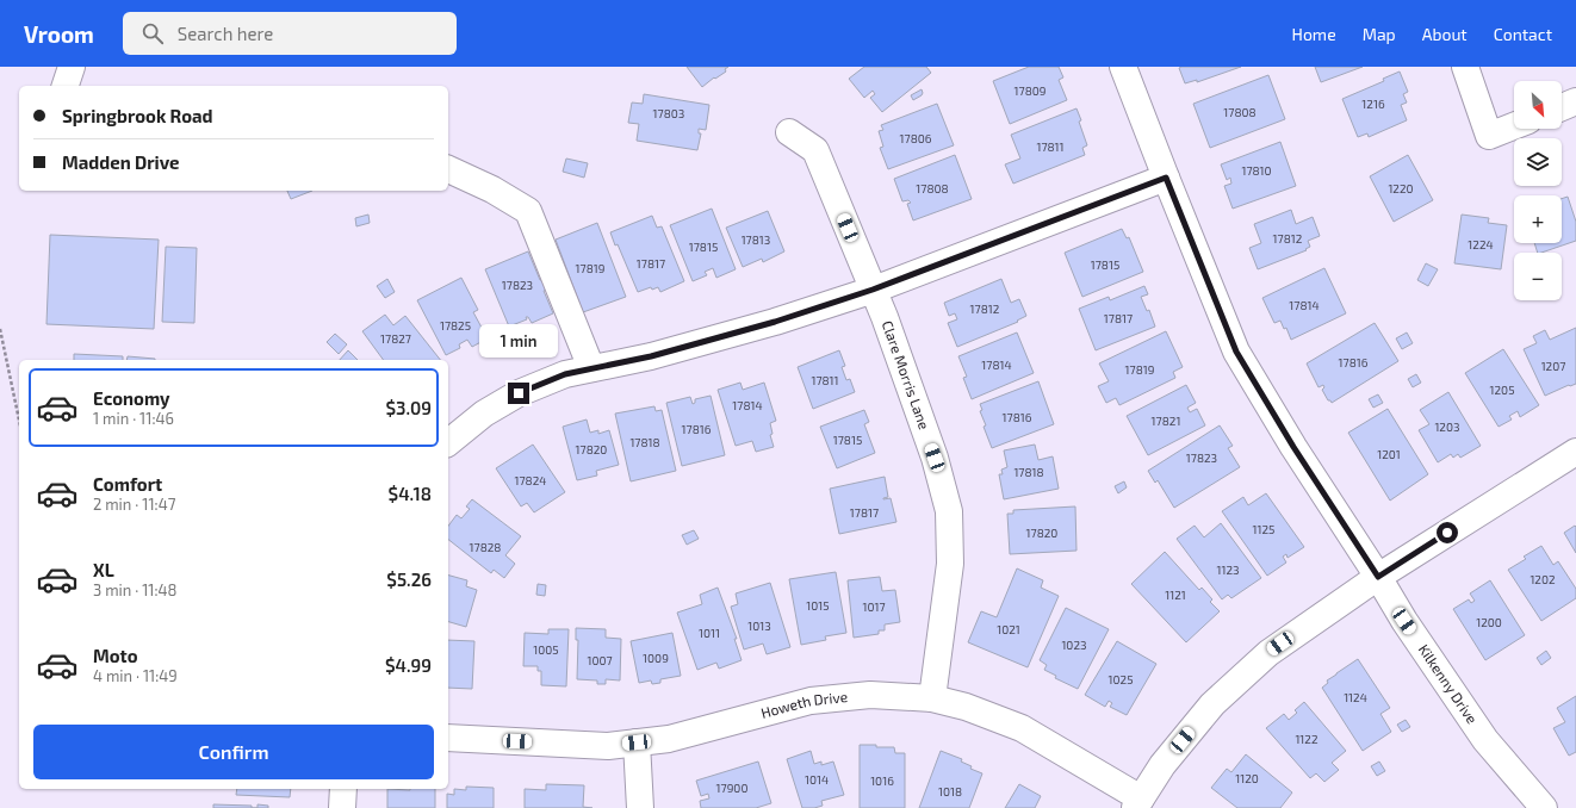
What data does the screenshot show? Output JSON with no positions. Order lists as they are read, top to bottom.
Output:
{
  "streets": {
    "street": ["Clare Morris Lane", "Kilkenny Drive", "Howeth Drive"]
  },
  "crossings": [
    ["Clare Morris Lane", "Howeth Drive"]
  ],
  "house_numbers": [
    "17809",
    "1216",
    "17808",
    "17803",
    "17806",
    "17811",
    "17810",
    "17808",
    "1220",
    "17812",
    "17813",
    "1224",
    "17815",
    "17817",
    "17815",
    "17819",
    "17823",
    "17814",
    "17812",
    "17817",
    "17825",
    "17827",
    "17816",
    "17814",
    "1207",
    "17819",
    "17811",
    "1205",
    "17814",
    "17816",
    "17821",
    "1203",
    "17816",
    "17815",
    "17818",
    "17820",
    "1201",
    "17823",
    "17818",
    "17824",
    "17817",
    "1125",
    "17820",
    "17828",
    "1123",
    "1202",
    "1121",
    "1015",
    "1017",
    "1200",
    "1013",
    "1021",
    "1011",
    "1023",
    "1005",
    "1009",
    "1007",
    "1025",
    "1124",
    "1122",
    "1120",
    "1014",
    "1016",
    "17900",
    "1018"
  ],
  "north": "bottom right",
  "page": {
    "header": "Vroom",
    "search": "Search here",
    "nav": [
      "Home",
      "Map",
      "About",
      "Contact"
    ],
    "map_buttons": ["+", "−"],
    "banner": ["Springbrook Road", "Madden Drive"],
    "bubble": "1 min",
    "list": [
      {
        "name": "Economy",
        "note": "1 min · 11:46",
        "value": "$3.09"
      },
      {
        "name": "Comfort",
        "note": "2 min · 11:47",
        "value": "$4.18"
      },
      {
        "name": "XL",
        "note": "3 min · 11:48",
        "value": "$5.26"
      },
      {
        "name": "Moto",
        "note": "4 min · 11:49",
        "value": "$4.99"
      }
    ],
    "buttons": "Confirm"
  }
}
